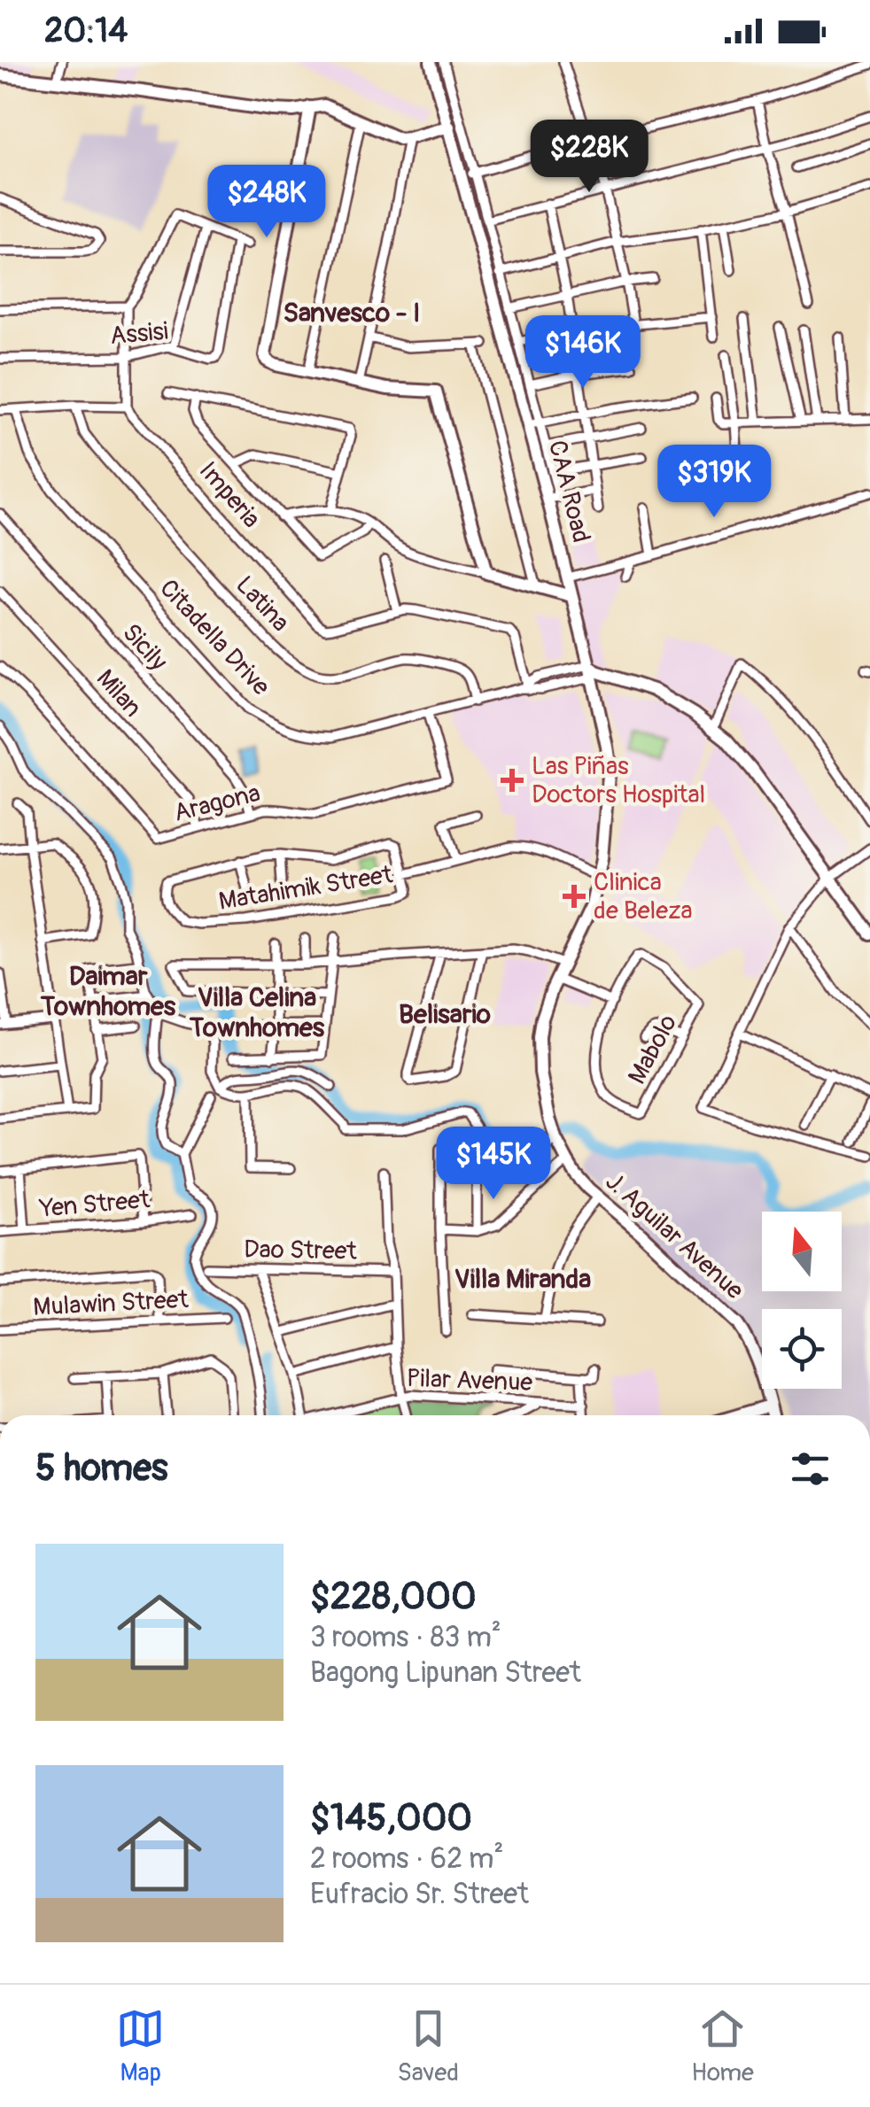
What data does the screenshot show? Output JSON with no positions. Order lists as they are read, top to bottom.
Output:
{
  "streets": {
    "main road": ["CAA Road", "J. Aguilar Avenue"],
    "street": [
      "Assisi",
      "Imperia",
      "Latina",
      "Citadella Drive",
      "Sicily",
      "Milan",
      "Aragona",
      "Matahimik Street",
      "Mabolo",
      "Yen Street",
      "Dao Street",
      "Mulawin Street",
      "Pilar Avenue"
    ]
  },
  "crossings": [
    ["CAA Road", "Citadella Drive"],
    ["Imperia", "Citadella Drive"],
    ["Latina", "Citadella Drive"],
    ["Citadella Drive", "Aragona"],
    ["Sicily", "Aragona"],
    ["Milan", "Aragona"]
  ],
  "districts": [
    "Sanvesco - I",
    "Daimar Townhomes",
    "Villa Celina Townhomes",
    "Belisario",
    "Villa Miranda"
  ],
  "places": {
    "health": ["Las Piñas Doctors Hospital", "Clinica de Beleza"]
  },
  "north": "top",
  "page": {
    "status": "20:14",
    "price": [
      "$228K",
      "$248K",
      "$146K",
      "$319K",
      "$145K"
    ],
    "heading": "5 homes",
    "list": [
      {
        "name": "$228,000",
        "note": "3 rooms · 83 m² · Bagong Lipunan Street"
      },
      {
        "name": "$145,000",
        "note": "2 rooms · 62 m² · Eufracio Sr. Street"
      }
    ],
    "tabs": ["Map", "Saved", "Home"]
  }
}
